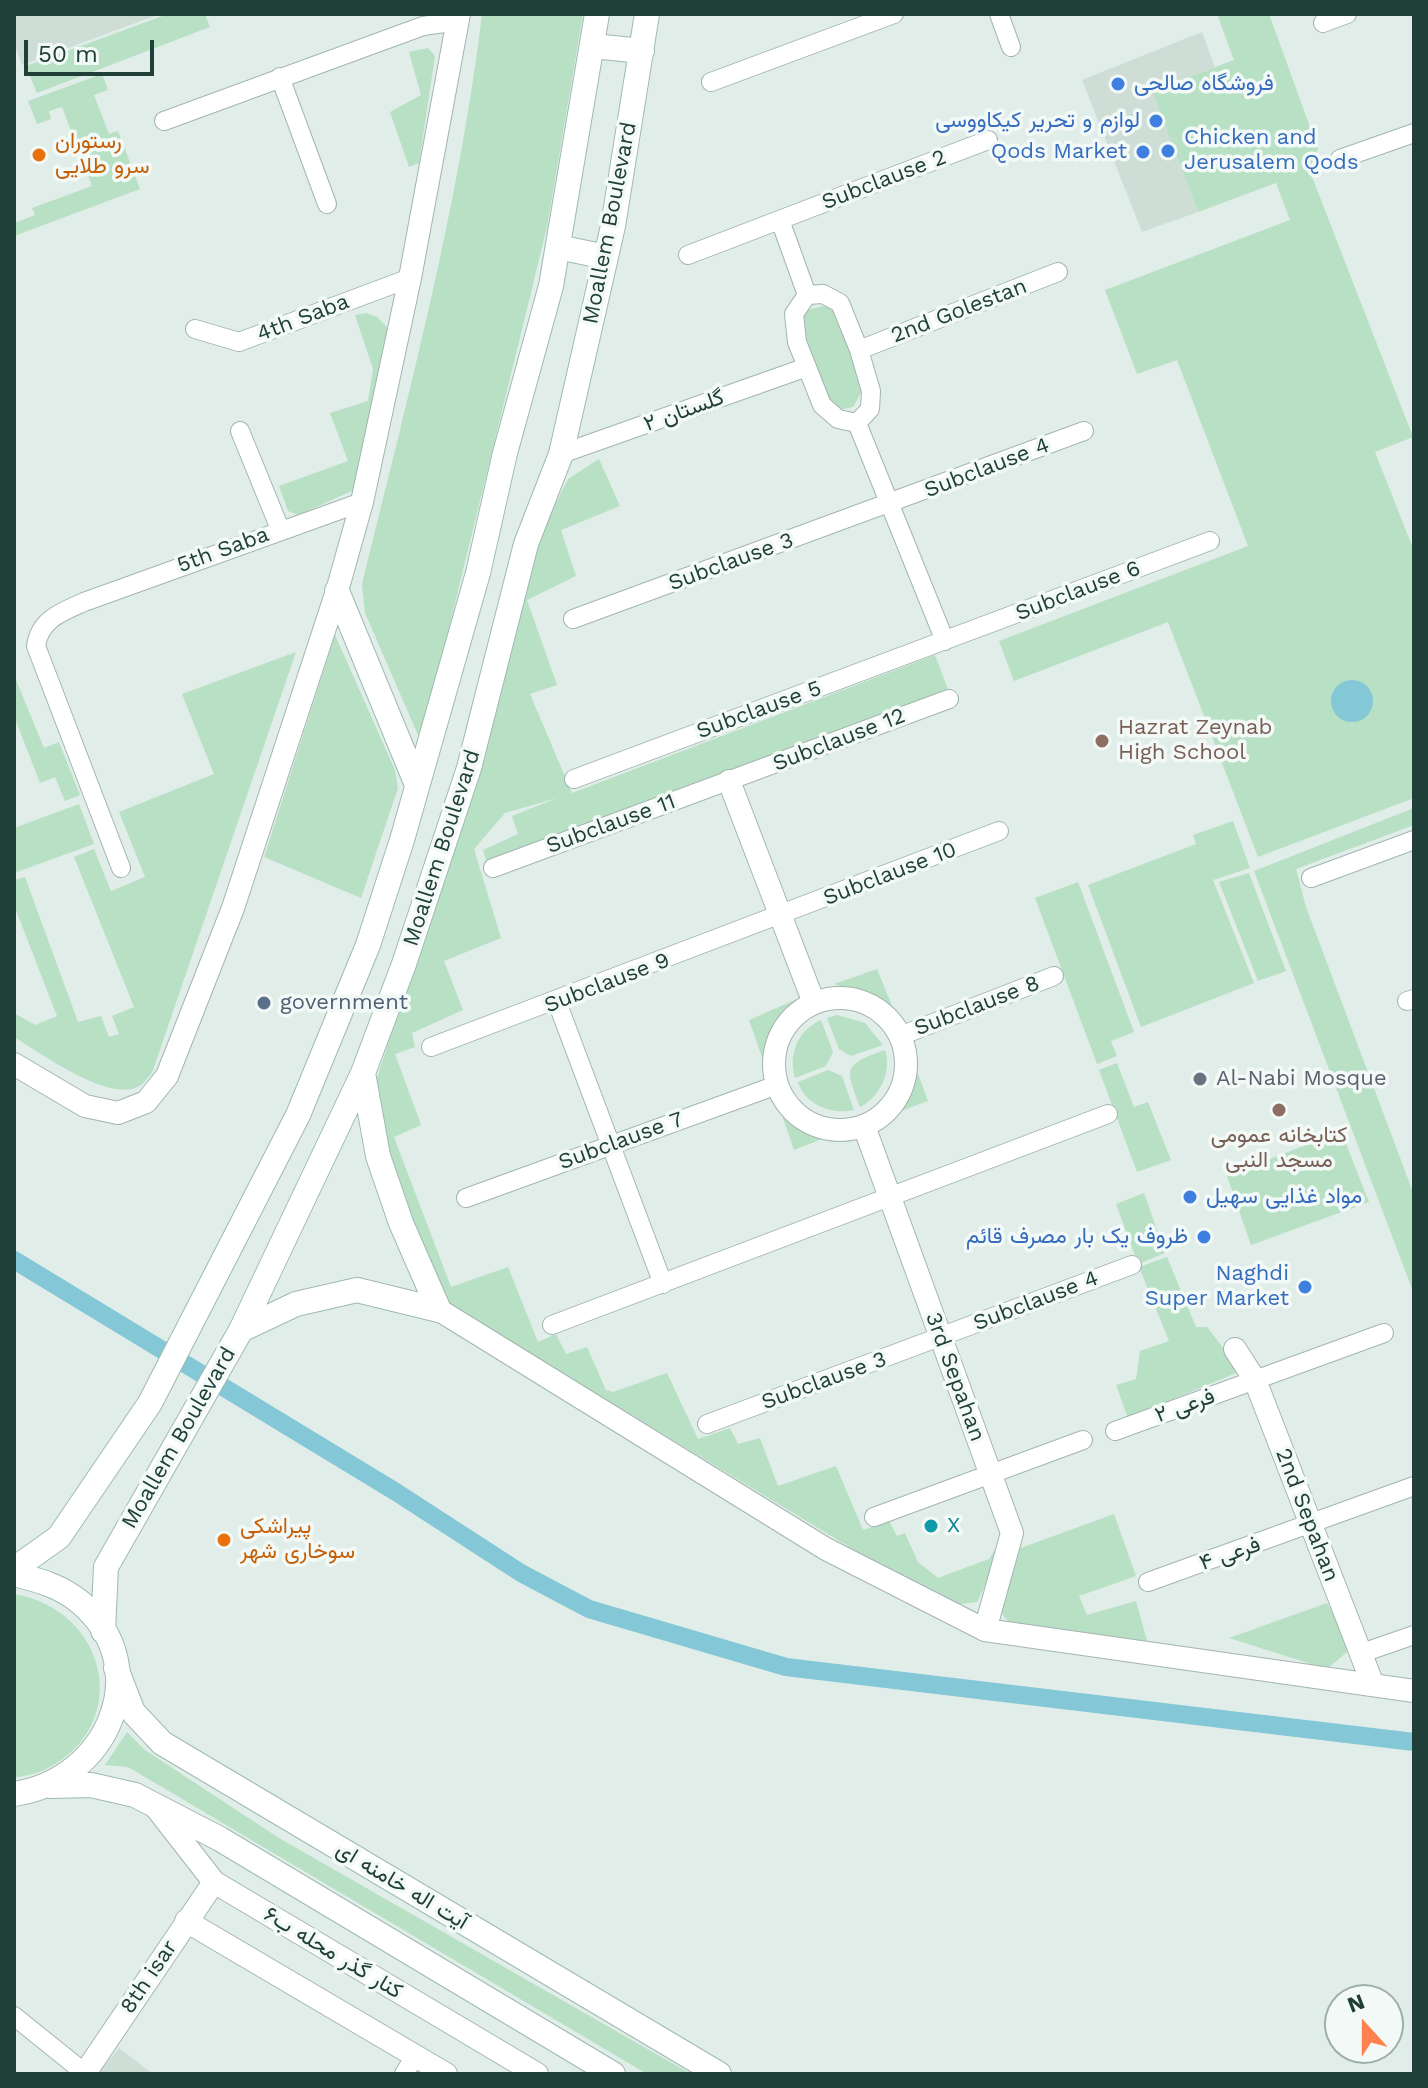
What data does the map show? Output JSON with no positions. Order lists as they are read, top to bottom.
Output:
{
  "streets": {
    "main road": ["Moallem Boulevard", "آیت اله خامنه ای"],
    "street": [
      "Subclause 2",
      "2nd Golestan",
      "4th Saba",
      "گلستان ۲",
      "Subclause 4",
      "5th Saba",
      "Subclause 3",
      "Subclause 6",
      "Subclause 5",
      "Subclause 12",
      "Subclause 11",
      "Subclause 10",
      "Subclause 9",
      "Subclause 8",
      "Subclause 7",
      "3rd Sepahan",
      "فرعی ۲",
      "2nd Sepahan",
      "فرعی ۴",
      "کنار گذر محله ب۶",
      "8th isar"
    ]
  },
  "crossings": [
    ["Moallem Boulevard", "گلستان ۲"],
    ["Moallem Boulevard", "آیت اله خامنه ای"],
    ["Subclause 4", "Subclause 3"],
    ["Subclause 4", "3rd Sepahan"],
    ["Subclause 3", "3rd Sepahan"],
    ["Subclause 6", "Subclause 5"],
    ["Subclause 12", "Subclause 11"],
    ["Subclause 10", "Subclause 9"],
    ["Subclause 8", "Subclause 7"],
    ["Subclause 8", "3rd Sepahan"],
    ["Subclause 7", "3rd Sepahan"],
    ["فرعی ۲", "2nd Sepahan"],
    ["2nd Sepahan", "فرعی ۴"],
    ["کنار گذر محله ب۶", "8th isar"]
  ],
  "places": [
    "فروشگاه صالحی",
    "لوازم و تحریر کیکاووسی",
    "Chicken and Jerusalem Qods",
    "Qods Market",
    "رستوران سرو طلایی",
    "Hazrat Zeynab High School",
    "government",
    "Al-Nabi Mosque",
    "کتابخانه عمومی مسجد النبی",
    "مواد غذایی سهیل",
    "ظروف یک بار مصرف قائم",
    "Naghdi Super Market",
    "X",
    "پیراشکی سوخاری شهر"
  ],
  "scale_bar": "50 m",
  "north": "top"
}
